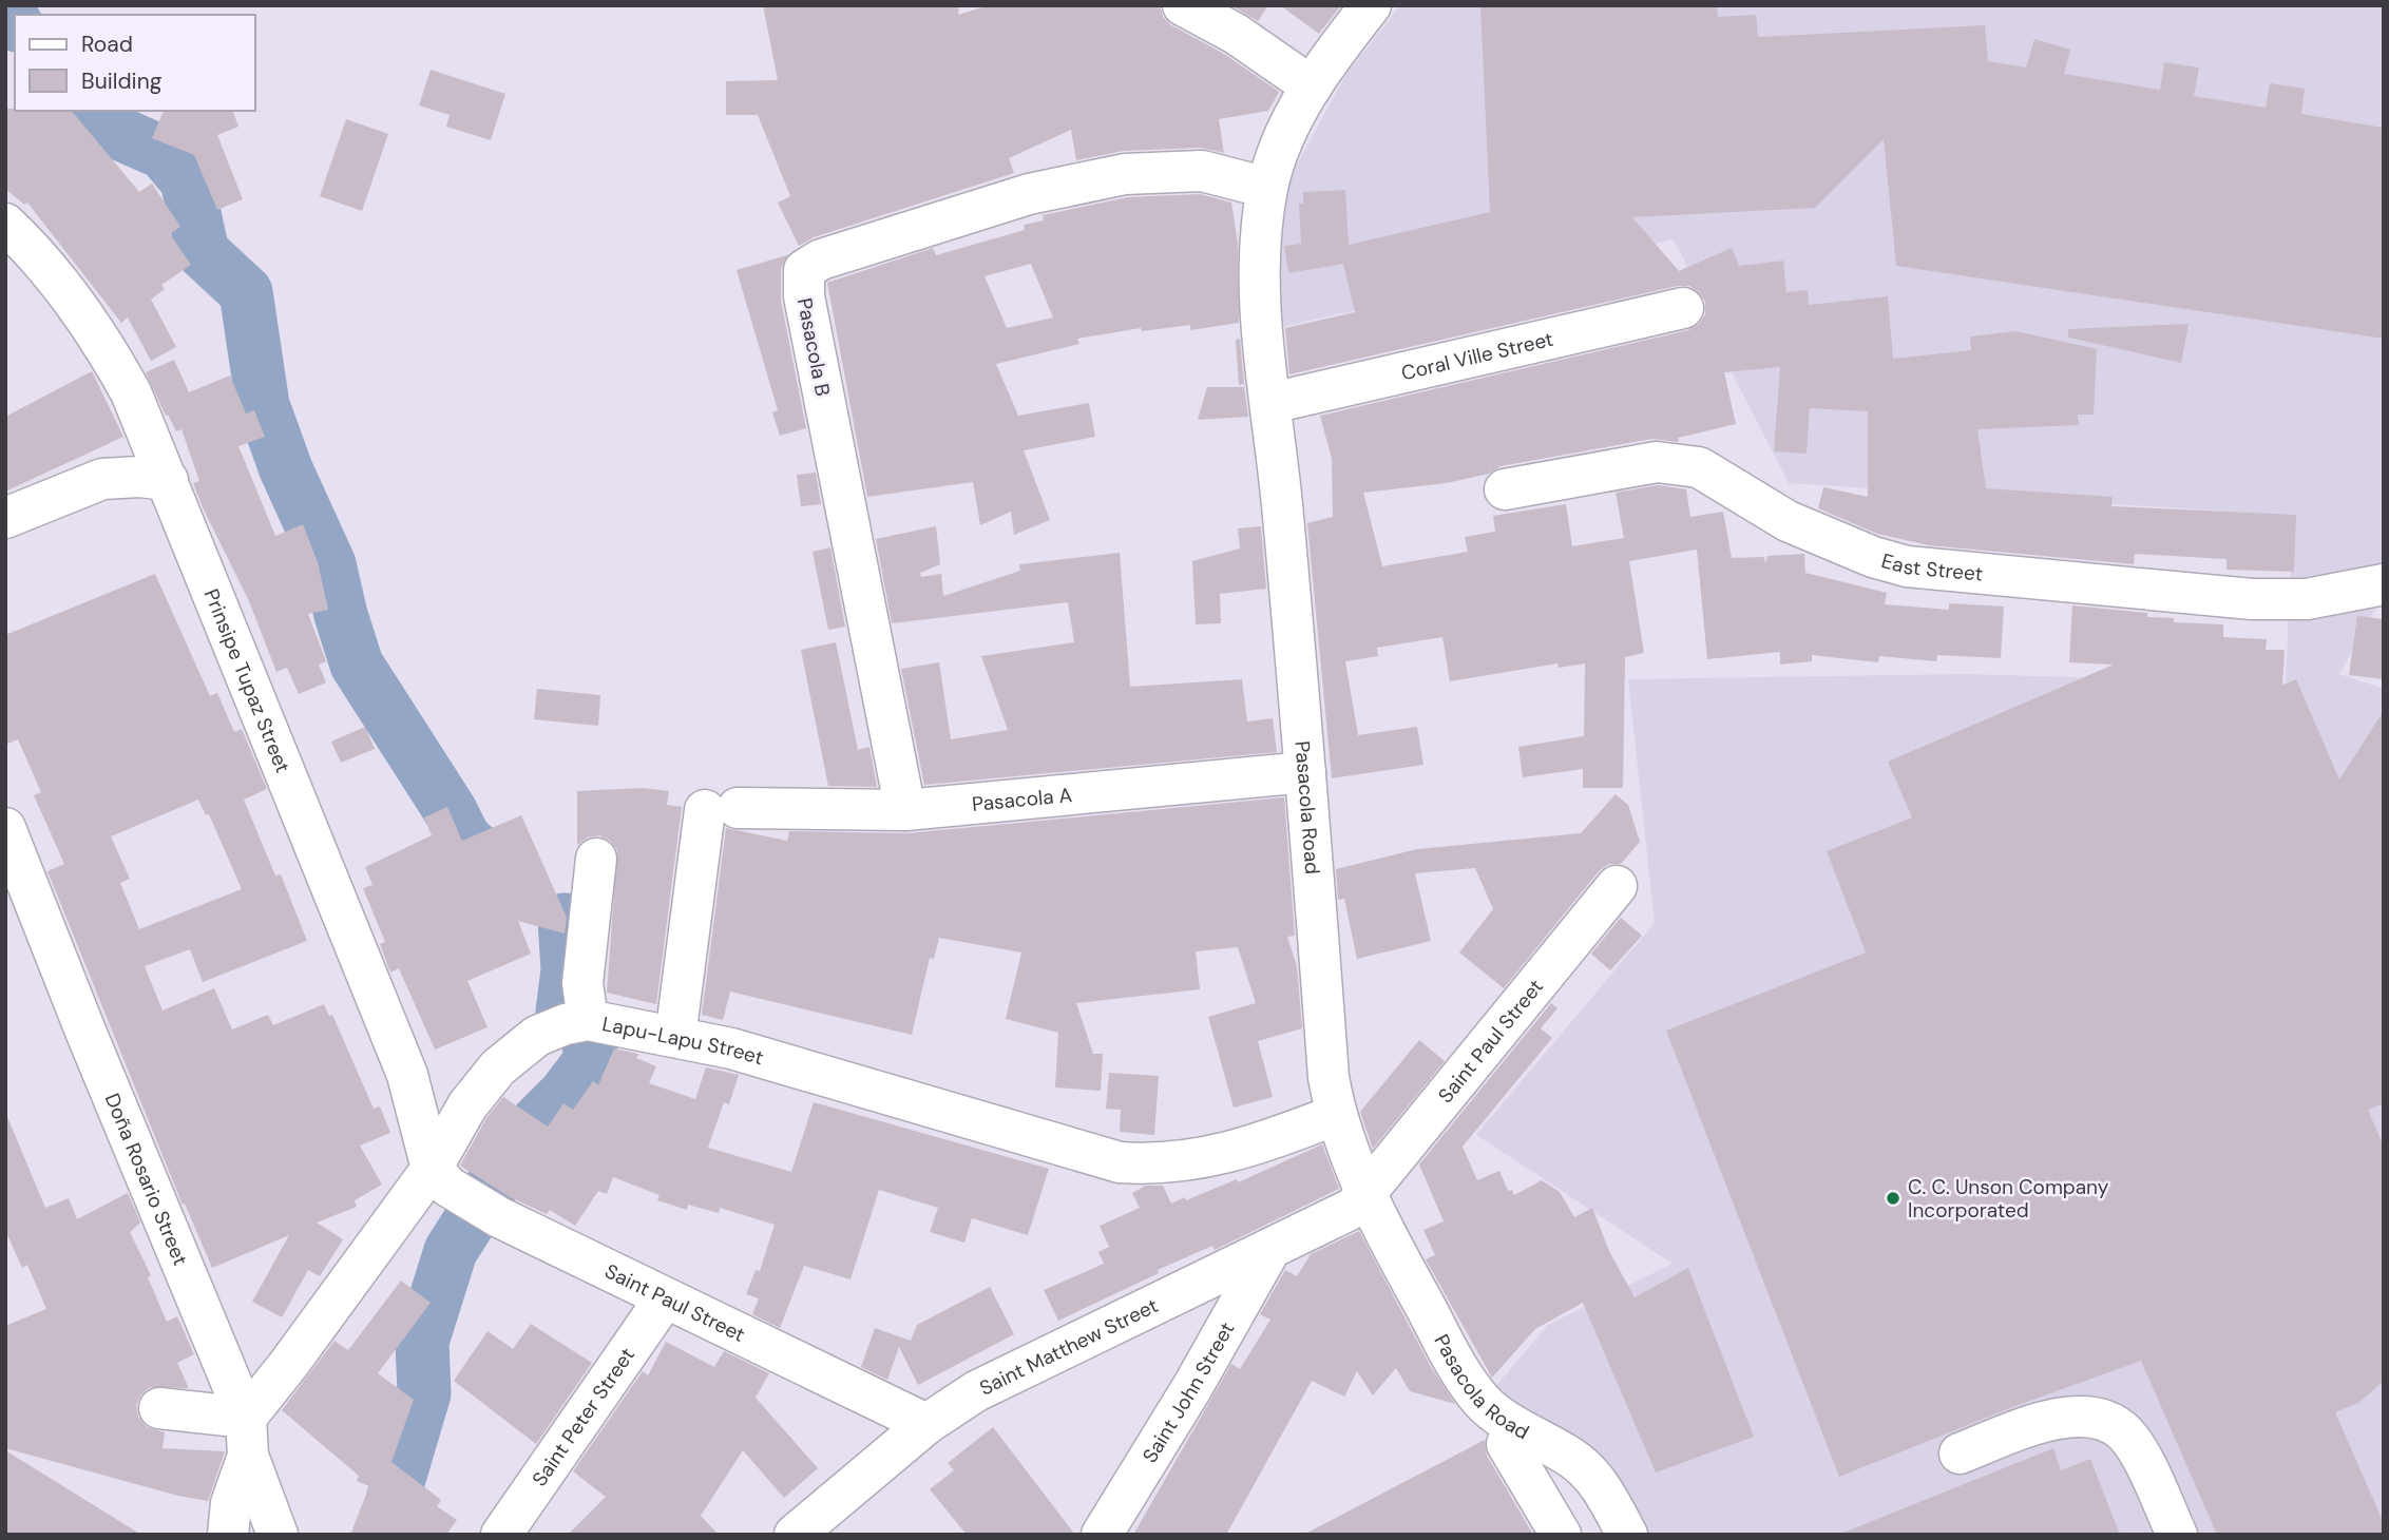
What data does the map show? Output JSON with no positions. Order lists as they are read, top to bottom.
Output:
{
  "streets": {
    "street": [
      "Pasacola B",
      "Coral Ville Street",
      "East Street",
      "Prinsipe Tupaz Street",
      "Pasacola A",
      "Pasacola Road",
      "Saint Paul Street",
      "Lapu-Lapu Street",
      "Doña Rosario Street",
      "Saint Matthew Street",
      "Saint John Street",
      "Saint Peter Street"
    ]
  },
  "crossings": [
    ["Pasacola B", "Pasacola A"],
    ["Pasacola B", "Pasacola Road"],
    ["Coral Ville Street", "Pasacola Road"],
    ["Prinsipe Tupaz Street", "Saint Paul Street"],
    ["Prinsipe Tupaz Street", "Lapu-Lapu Street"],
    ["Pasacola A", "Pasacola Road"],
    ["Pasacola A", "Lapu-Lapu Street"],
    ["Pasacola Road", "Saint Paul Street"],
    ["Pasacola Road", "Lapu-Lapu Street"],
    ["Pasacola Road", "Saint Matthew Street"],
    ["Saint Paul Street", "Lapu-Lapu Street"],
    ["Saint Paul Street", "Saint Matthew Street"],
    ["Saint Paul Street", "Saint Peter Street"],
    ["Lapu-Lapu Street", "Doña Rosario Street"],
    ["Saint Matthew Street", "Saint John Street"]
  ],
  "places": ["C. C. Unson Company Incorporated"],
  "legend": ["Road", "Building"]
}
